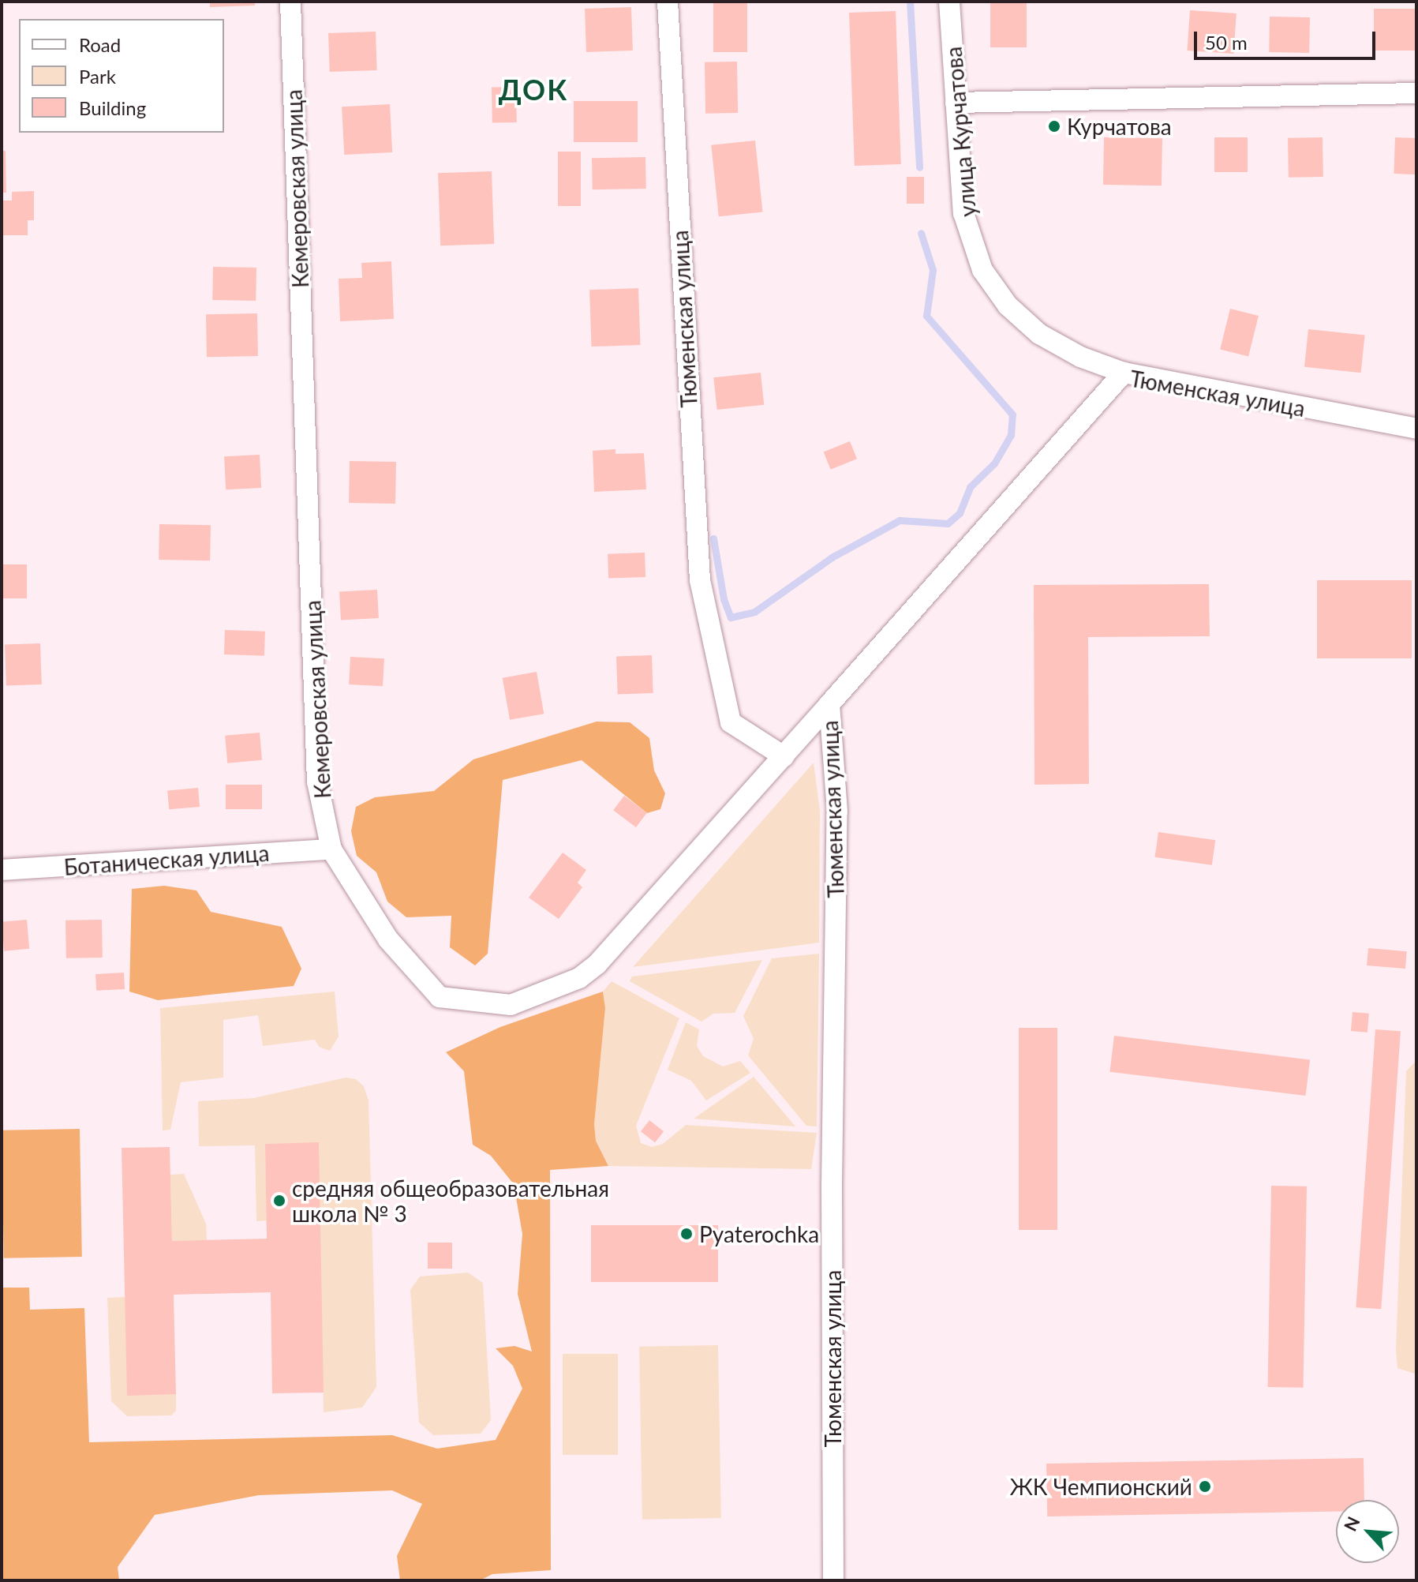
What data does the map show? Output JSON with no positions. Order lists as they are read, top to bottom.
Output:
{
  "streets": {
    "street": [
      "улица Курчатова",
      "Кемеровская улица",
      "Тюменская улица",
      "Ботаническая улица"
    ]
  },
  "crossings": [
    ["улица Курчатова", "Тюменская улица"],
    ["Кемеровская улица", "Тюменская улица"],
    ["Кемеровская улица", "Ботаническая улица"]
  ],
  "districts": ["ДОК"],
  "places": [
    "Курчатова",
    "средняя общеобразовательная школа № 3",
    "Pyaterochka",
    "ЖК Чемпионский"
  ],
  "legend": ["Road", "Park", "Building"],
  "scale_bar": "50 m",
  "north": "top left"
}
